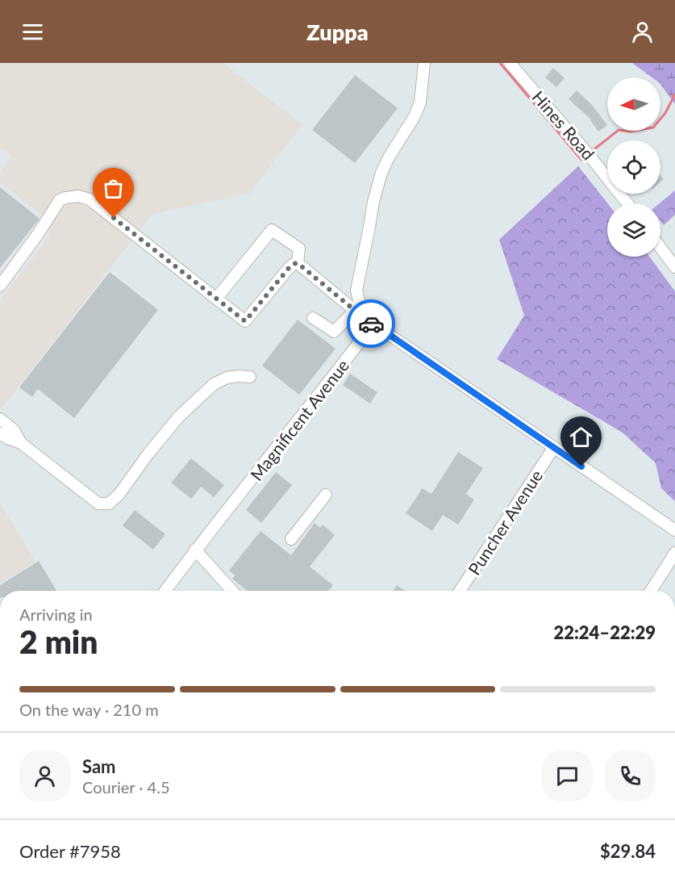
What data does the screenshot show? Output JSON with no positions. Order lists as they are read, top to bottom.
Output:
{
  "streets": {
    "street": ["Hines Road", "Magnificent Avenue", "Puncher Avenue"]
  },
  "north": "left",
  "page": {
    "header": "Zuppa",
    "heading": ["2 min", "Arriving in", "22:24–22:29"],
    "panel": [
      "Sam",
      "Courier · 4.5",
      "Order #7958",
      "$29.84"
    ],
    "bar": "On the way · 210 m"
  }
}
